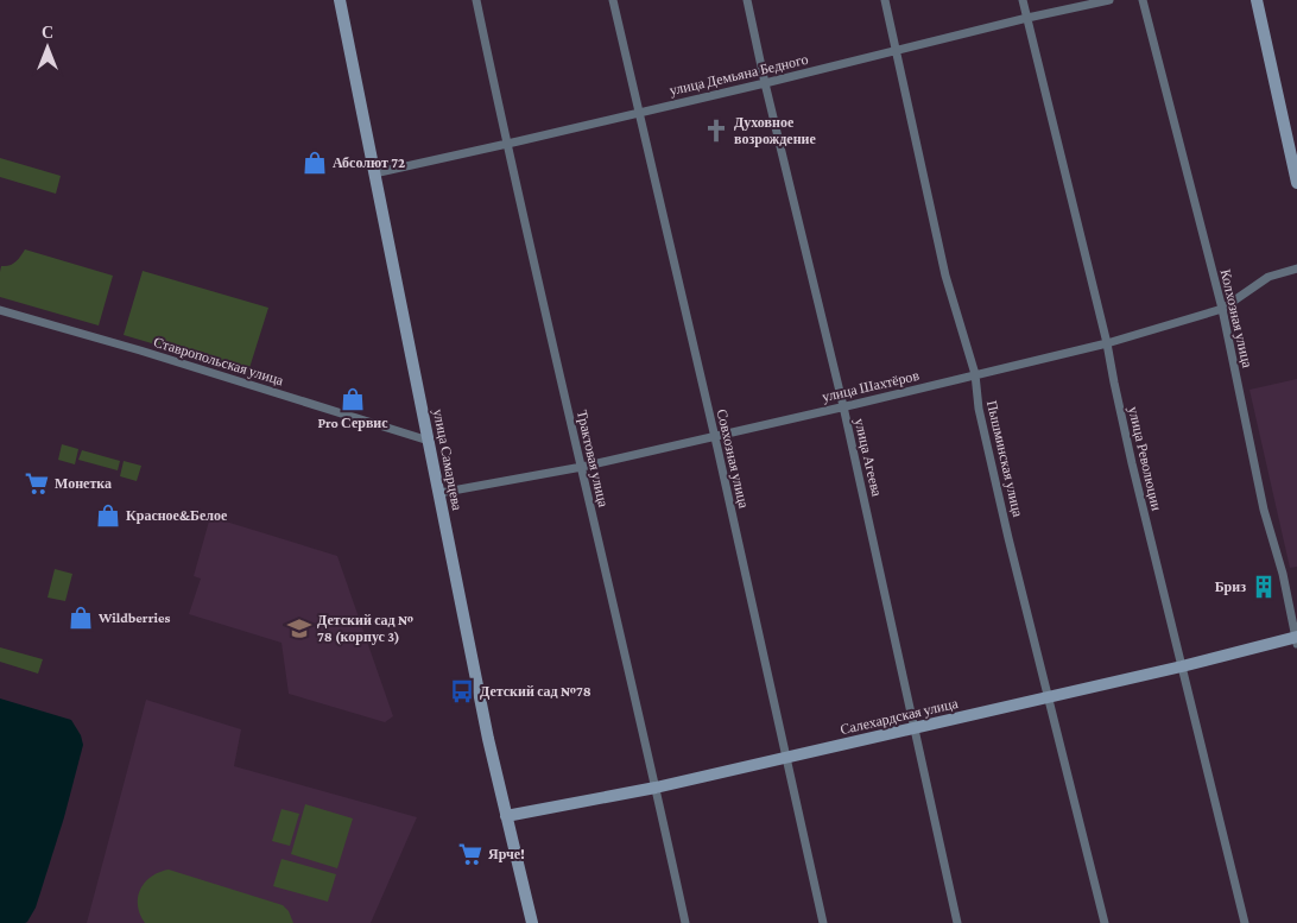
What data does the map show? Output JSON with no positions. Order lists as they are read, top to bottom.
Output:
{
  "streets": {
    "street": [
      "улица Демьяна Бедного",
      "Колхозная улица",
      "Ставропольская улица",
      "улица Шахтёров",
      "улица Агеева",
      "Трактовая улица",
      "Совхозная улица",
      "Пышминская улица",
      "улица Революции",
      "улица Самарцева",
      "Салехардская улица"
    ]
  },
  "crossings": [
    ["улица Демьяна Бедного", "улица Агеева"],
    ["улица Демьяна Бедного", "Трактовая улица"],
    ["улица Демьяна Бедного", "Совхозная улица"],
    ["улица Демьяна Бедного", "Пышминская улица"],
    ["улица Демьяна Бедного", "улица Революции"],
    ["улица Демьяна Бедного", "улица Самарцева"],
    ["Колхозная улица", "улица Шахтёров"],
    ["Колхозная улица", "Салехардская улица"],
    ["Ставропольская улица", "улица Самарцева"],
    ["улица Шахтёров", "улица Агеева"],
    ["улица Шахтёров", "Трактовая улица"],
    ["улица Шахтёров", "Совхозная улица"],
    ["улица Шахтёров", "Пышминская улица"],
    ["улица Шахтёров", "улица Революции"],
    ["улица Шахтёров", "улица Самарцева"],
    ["улица Агеева", "Салехардская улица"],
    ["Трактовая улица", "Салехардская улица"],
    ["Совхозная улица", "Салехардская улица"],
    ["Пышминская улица", "Салехардская улица"],
    ["улица Революции", "Салехардская улица"],
    ["улица Самарцева", "Салехардская улица"]
  ],
  "places": {
    "church": ["Духовное возрождение"],
    "shop": [
      "Абсолют 72",
      "Pro Сервис",
      "Красное&Белое",
      "Wildberries"
    ],
    "supermarket": ["Монетка", "Ярче!"],
    "building": ["Бриз"],
    "school or university": ["Детский сад № 78 (корпус 3)"],
    "bus stop": ["Детский сад №78"]
  },
  "north": "top"
}
